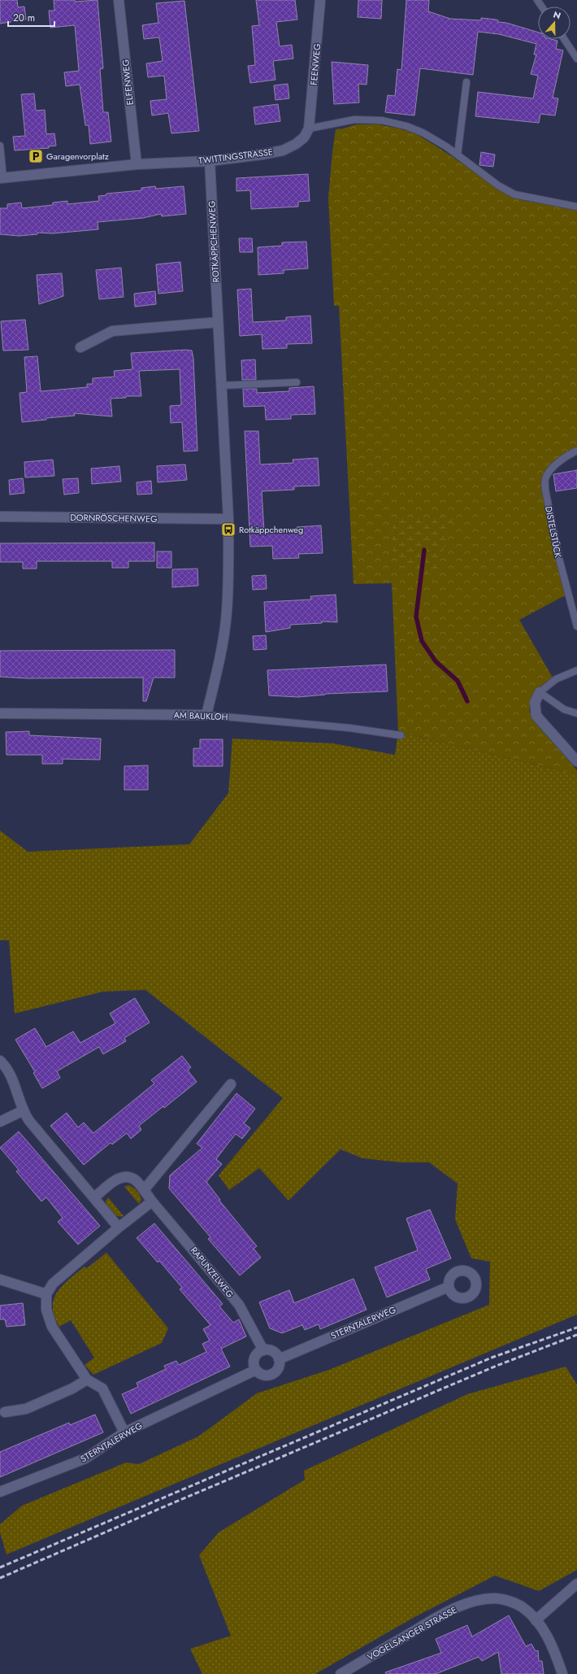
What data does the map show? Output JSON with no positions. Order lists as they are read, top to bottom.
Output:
{
  "streets": {
    "street": [
      "FEENWEG",
      "ELFENWEG",
      "TWITTINGSTRASSE",
      "ROTKÄPPCHENWEG",
      "DORNRÖSCHENWEG",
      "AM BAUKLOH",
      "RAPUNZELWEG",
      "STERNTALERWEG",
      "VOGELSANGER STRASSE"
    ],
    "lane": ["DISTELSTÜCK"]
  },
  "crossings": [
    ["FEENWEG", "TWITTINGSTRASSE"],
    ["ELFENWEG", "TWITTINGSTRASSE"],
    ["TWITTINGSTRASSE", "ROTKÄPPCHENWEG"],
    ["ROTKÄPPCHENWEG", "DORNRÖSCHENWEG"],
    ["ROTKÄPPCHENWEG", "AM BAUKLOH"],
    ["RAPUNZELWEG", "STERNTALERWEG"]
  ],
  "places": {
    "parking": ["Garagenvorplatz"],
    "bus stop": ["Rotkäppchenweg"]
  },
  "scale_bar": "20 m",
  "north": "top"
}
